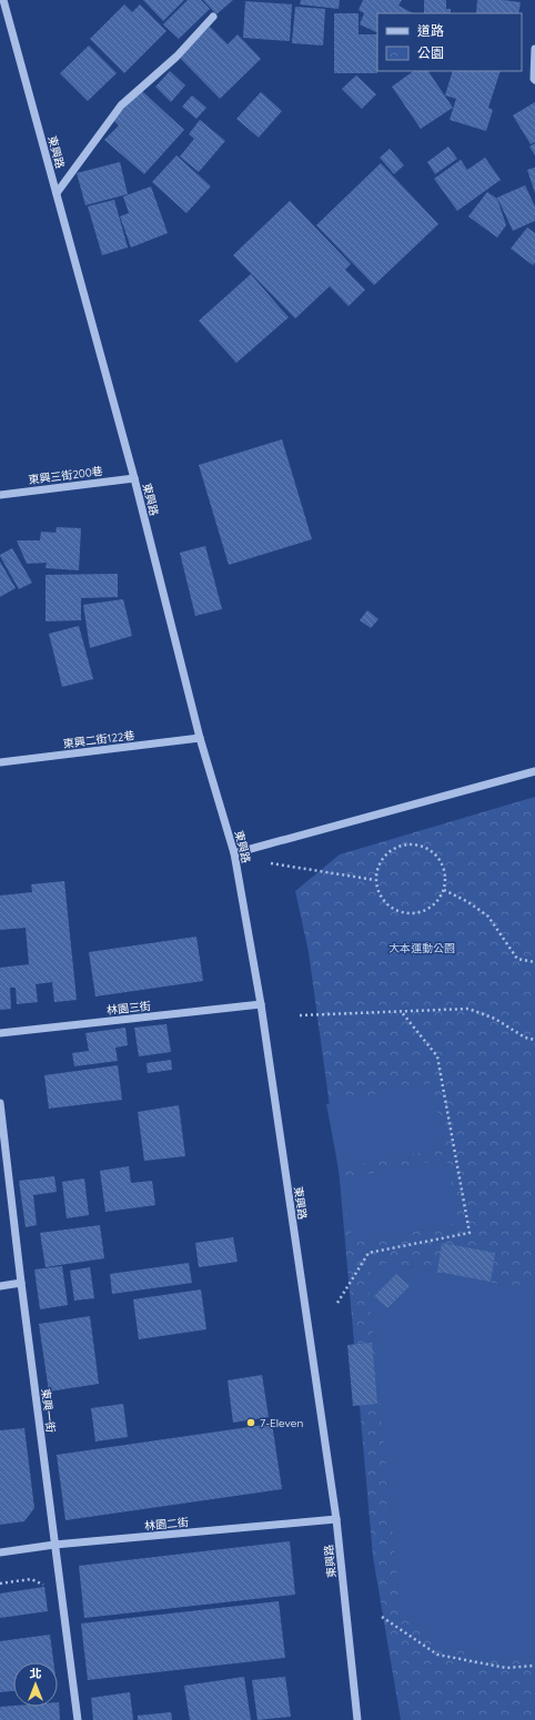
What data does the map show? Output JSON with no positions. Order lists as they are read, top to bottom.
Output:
{
  "streets": {
    "street": [
      "東興路",
      "東興三街200巷",
      "東興二街122巷",
      "林園三街",
      "東興一街",
      "林園二街"
    ]
  },
  "crossings": [
    ["東興路", "東興三街200巷"],
    ["東興路", "東興二街122巷"],
    ["東興路", "林園三街"],
    ["東興路", "林園二街"],
    ["東興一街", "林園二街"]
  ],
  "parks": ["大本運動公園"],
  "places": ["7-Eleven"],
  "legend": ["道路", "公園"],
  "north": "top"
}
